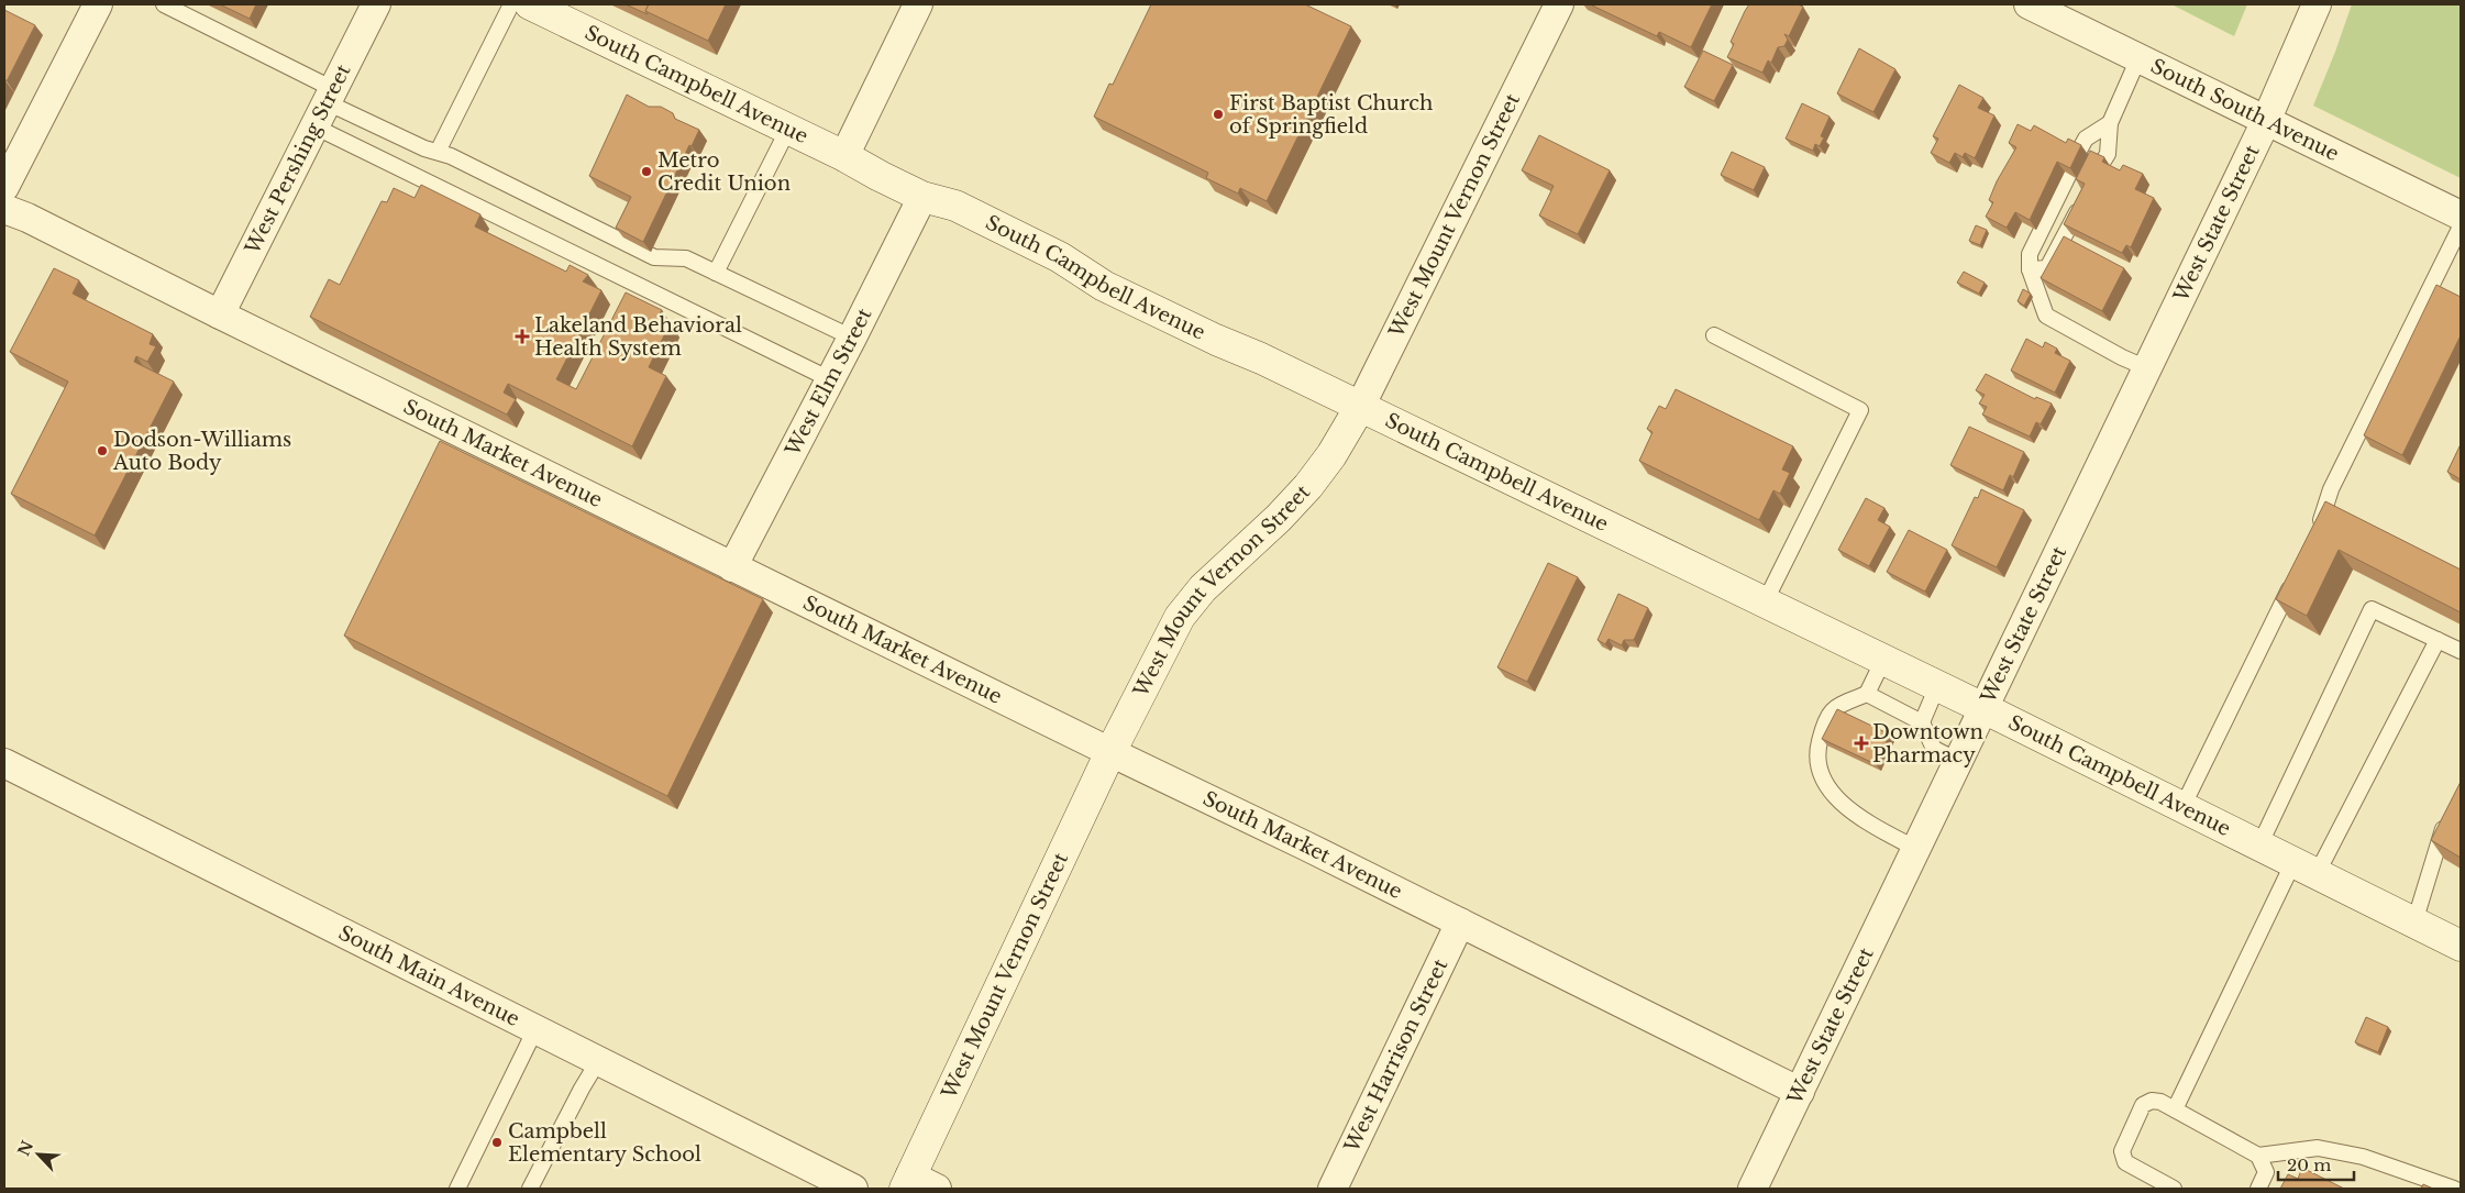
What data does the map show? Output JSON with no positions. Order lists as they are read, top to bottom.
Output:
{
  "streets": {
    "main road": ["South Campbell Avenue", "West Mount Vernon Street"],
    "street": [
      "South South Avenue",
      "West Pershing Street",
      "West State Street",
      "West Elm Street",
      "South Market Avenue",
      "South Main Avenue",
      "West Harrison Street"
    ]
  },
  "crossings": [
    ["South Campbell Avenue", "West Mount Vernon Street"],
    ["South Campbell Avenue", "West State Street"],
    ["South Campbell Avenue", "West Elm Street"],
    ["South South Avenue", "West State Street"],
    ["West Pershing Street", "South Market Avenue"],
    ["West Mount Vernon Street", "South Market Avenue"],
    ["West State Street", "South Market Avenue"],
    ["West Elm Street", "South Market Avenue"],
    ["South Market Avenue", "West Harrison Street"]
  ],
  "places": {
    "other": [
      "First Baptist Church of Springfield",
      "Metro Credit Union",
      "Dodson-Williams Auto Body",
      "Campbell Elementary School"
    ],
    "health": ["Lakeland Behavioral Health System", "Downtown Pharmacy"]
  },
  "scale_bar": "20 m",
  "north": "top left"
}
